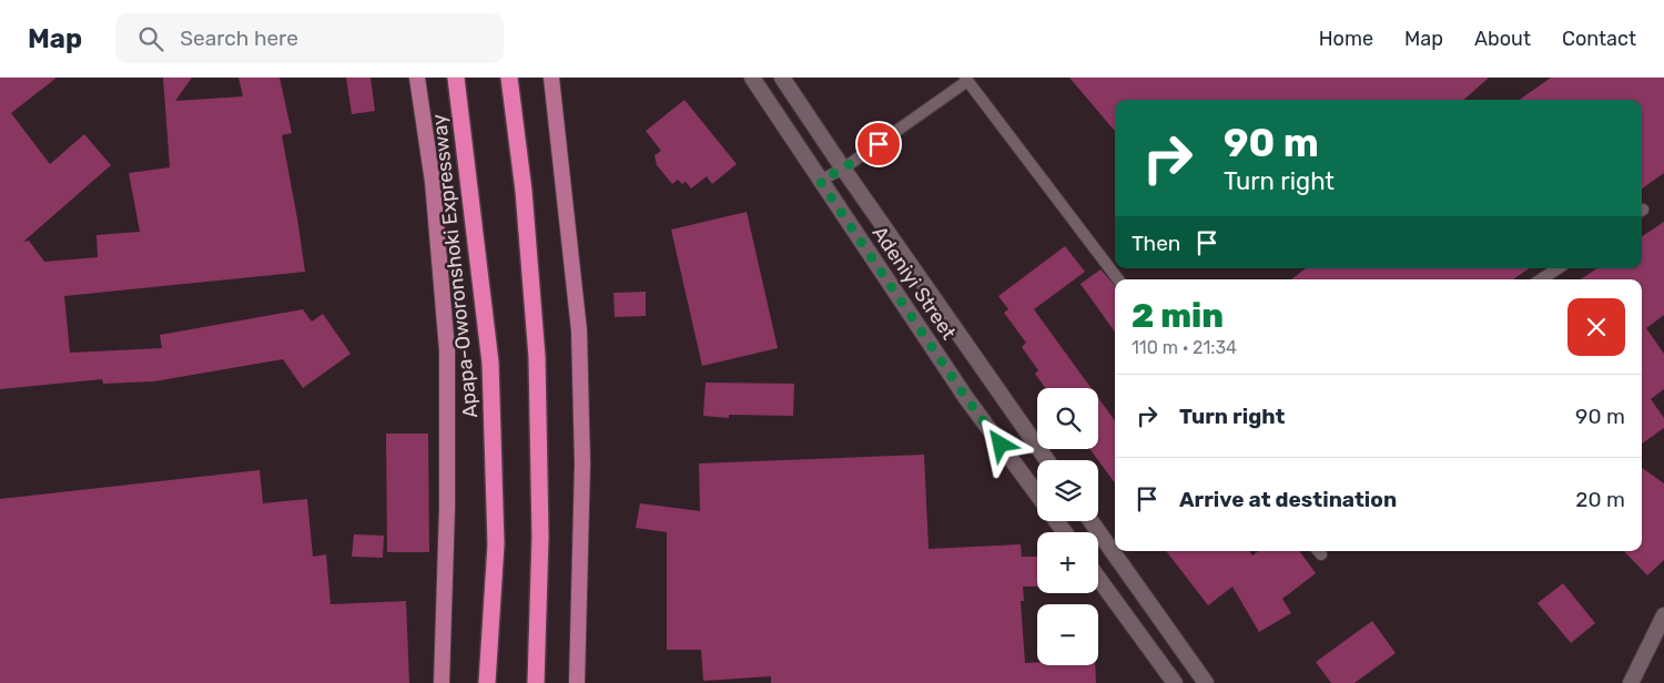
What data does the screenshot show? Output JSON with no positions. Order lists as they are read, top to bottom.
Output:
{
  "streets": {
    "highway": ["Apapa-Oworonshoki Expressway"],
    "street": ["Adeniyi Street"]
  },
  "page": {
    "header": "Map",
    "search": "Search here",
    "nav": [
      "Home",
      "Map",
      "About",
      "Contact"
    ],
    "turn": ["90 m", "Turn right"],
    "then": "Then",
    "heading": ["2 min", "110 m · 21:34"],
    "list": [
      {
        "name": "Turn right",
        "value": "90 m"
      },
      {
        "name": "Arrive at destination",
        "value": "20 m"
      }
    ],
    "map_buttons": ["+", "−"]
  }
}
